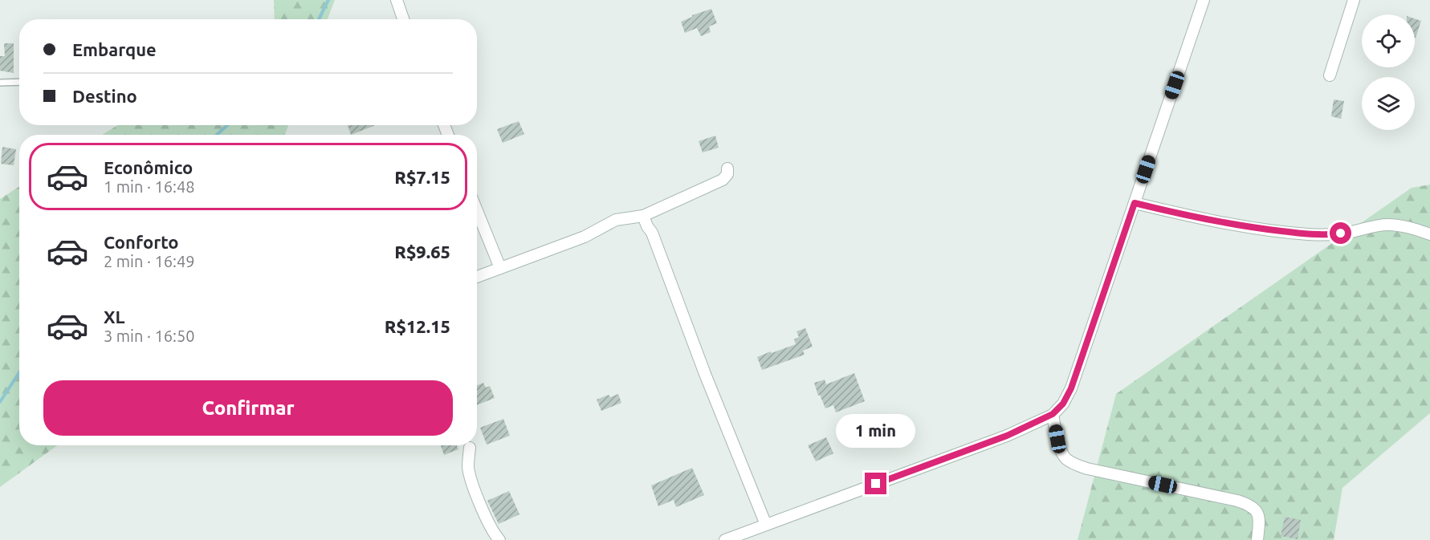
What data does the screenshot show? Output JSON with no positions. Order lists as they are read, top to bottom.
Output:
{
  "page": {
    "banner": ["Embarque", "Destino"],
    "list": [
      {
        "name": "Econômico",
        "note": "1 min · 16:48",
        "value": "R$7.15"
      },
      {
        "name": "Conforto",
        "note": "2 min · 16:49",
        "value": "R$9.65"
      },
      {
        "name": "XL",
        "note": "3 min · 16:50",
        "value": "R$12.15"
      }
    ],
    "buttons": "Confirmar",
    "bubble": "1 min"
  }
}
